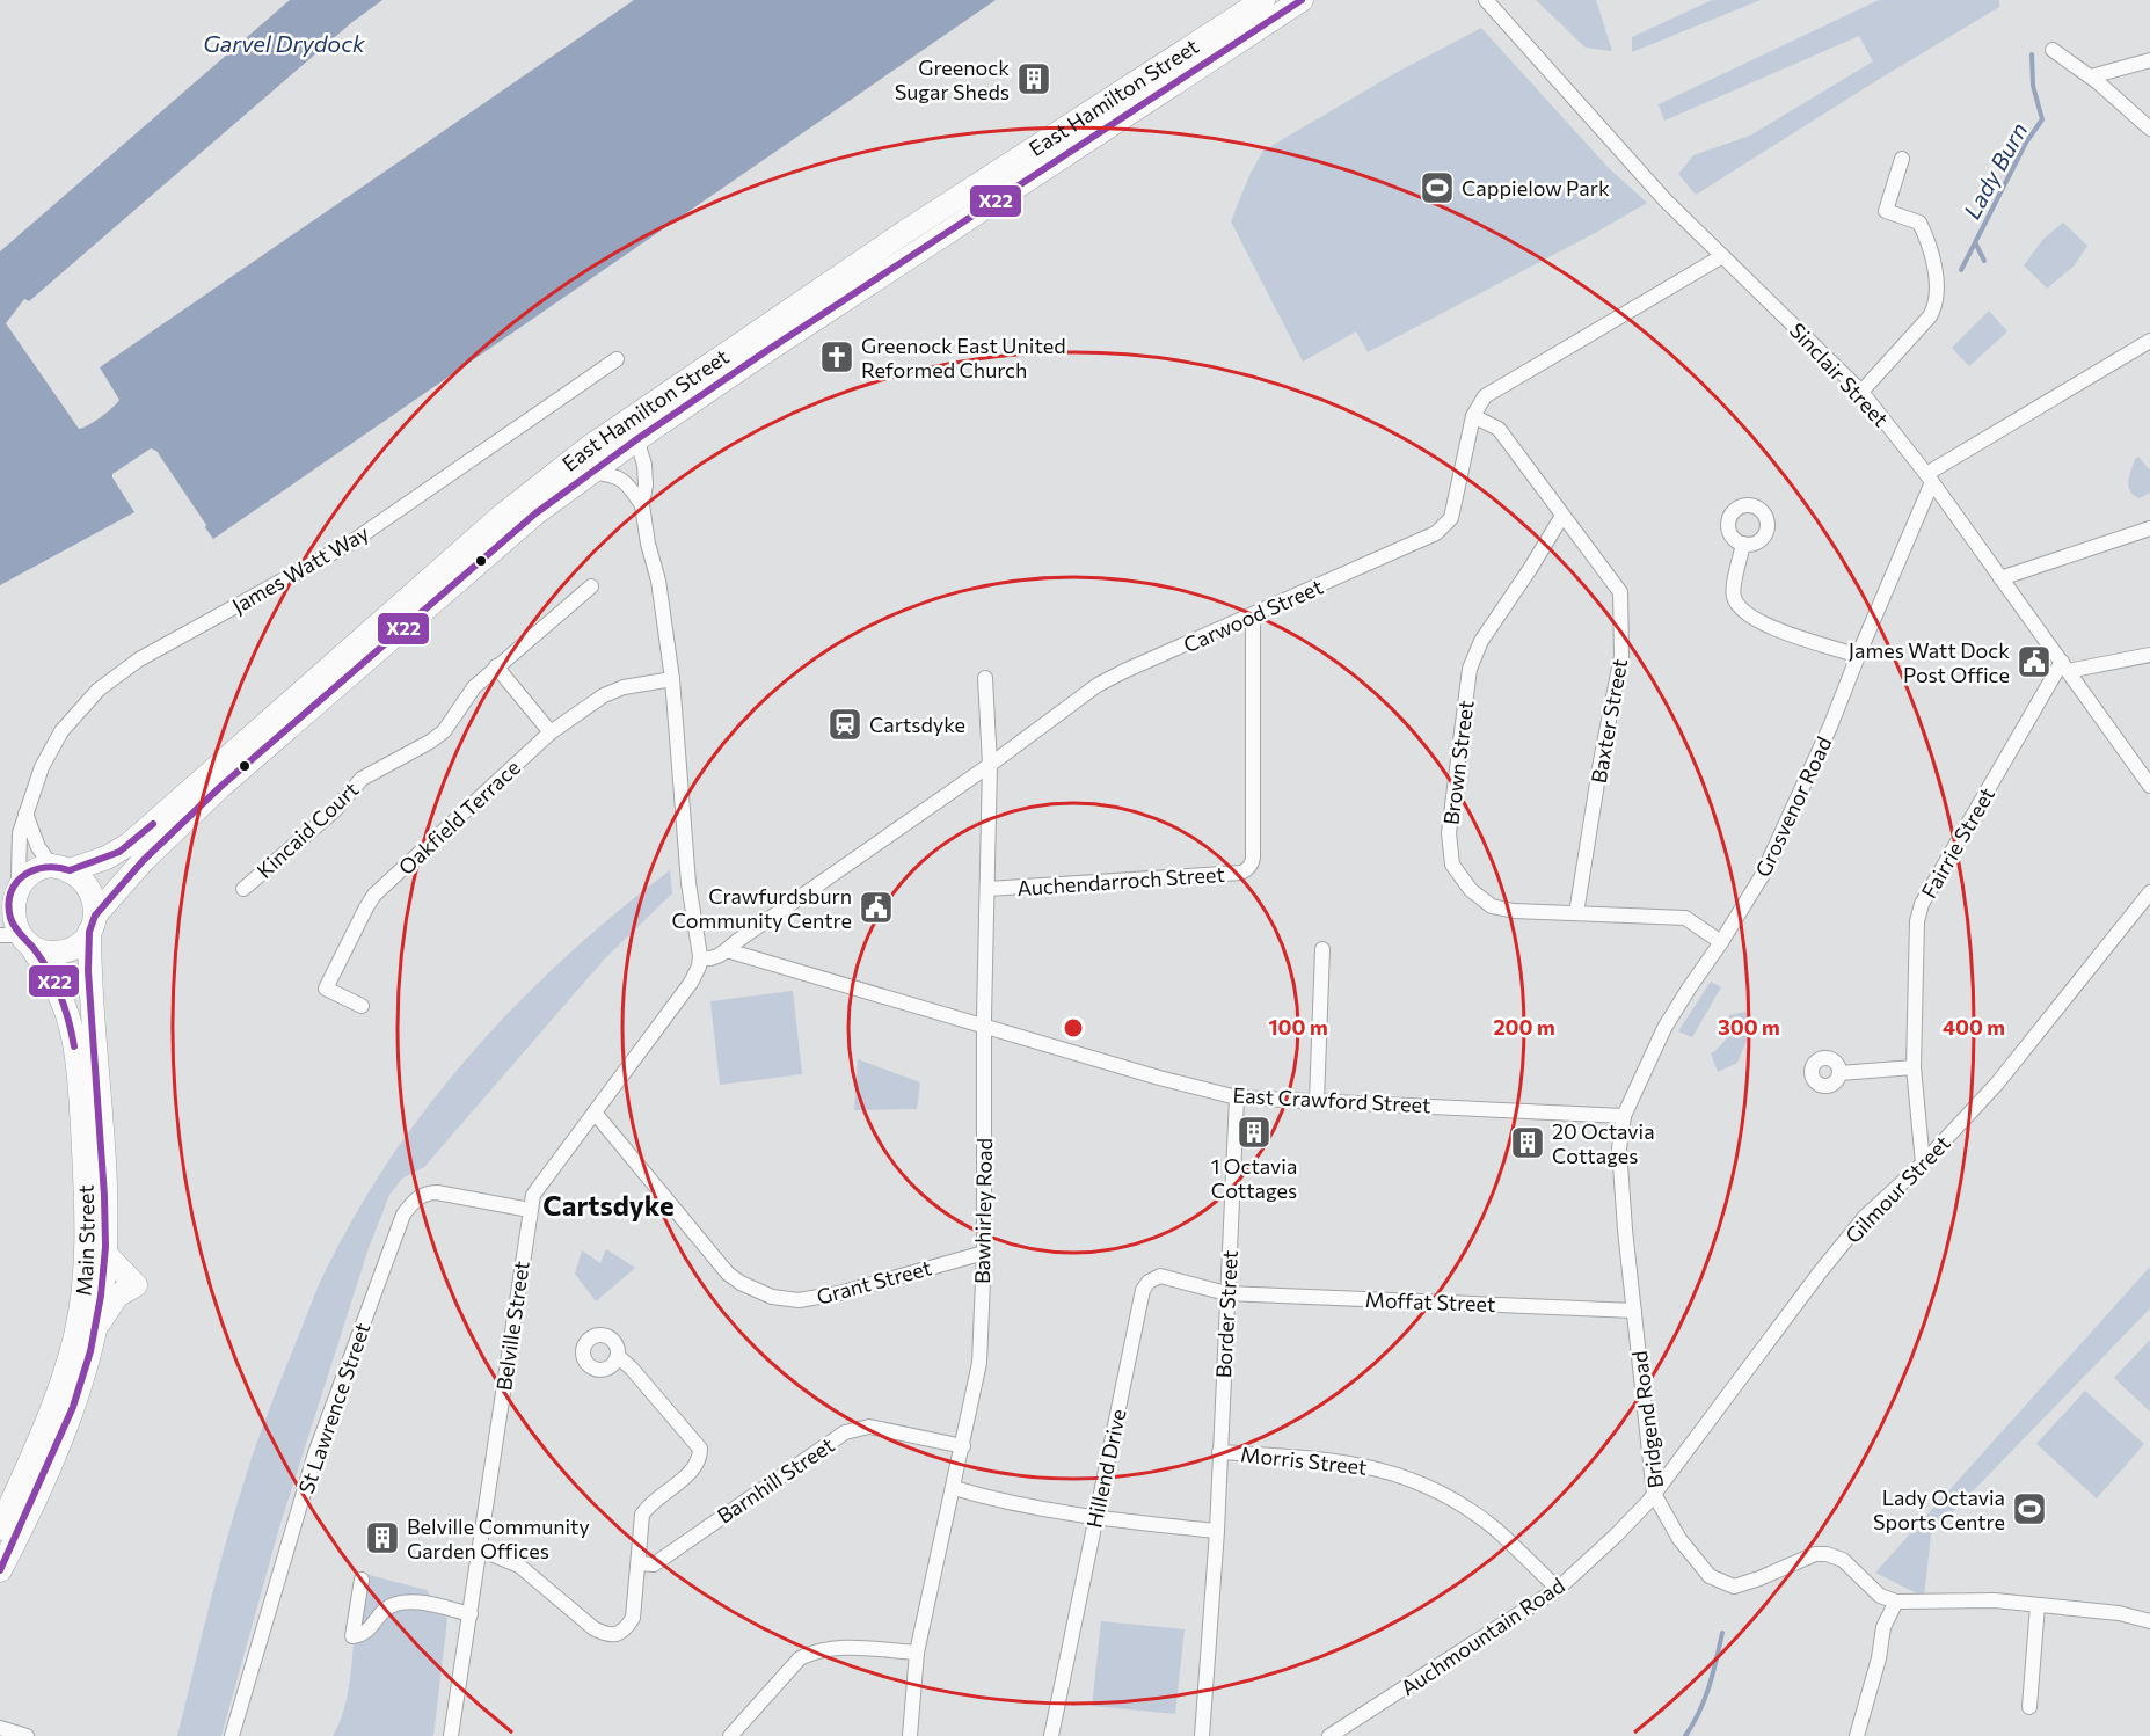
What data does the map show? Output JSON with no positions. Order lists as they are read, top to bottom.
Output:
{
  "streets": {
    "highway": ["East Hamilton Street", "Main Street"],
    "street": [
      "Sinclair Street",
      "James Watt Way",
      "Carwood Street",
      "Baxter Street",
      "Brown Street",
      "Grosvenor Road",
      "Oakfield Terrace",
      "Kincaid Court",
      "Fairrie Street",
      "Auchendarroch Street",
      "East Crawford Street",
      "Gilmour Street",
      "Bawhirley Road",
      "Grant Street",
      "Moffat Street",
      "Border Street",
      "Belville Street",
      "St Lawrence Street",
      "Bridgend Road",
      "Morris Street",
      "Hillend Drive",
      "Barnhill Street",
      "Auchmountain Road"
    ]
  },
  "crossings": [
    ["East Hamilton Street", "James Watt Way"],
    ["East Hamilton Street", "Main Street"],
    ["Sinclair Street", "Carwood Street"],
    ["Sinclair Street", "Grosvenor Road"],
    ["Sinclair Street", "Fairrie Street"],
    ["James Watt Way", "Main Street"],
    ["Carwood Street", "Baxter Street"],
    ["Carwood Street", "Auchendarroch Street"],
    ["Carwood Street", "East Crawford Street"],
    ["Carwood Street", "Bawhirley Road"],
    ["Baxter Street", "Brown Street"],
    ["Brown Street", "Grosvenor Road"],
    ["Grosvenor Road", "East Crawford Street"],
    ["Grosvenor Road", "Bridgend Road"],
    ["Fairrie Street", "Gilmour Street"],
    ["Auchendarroch Street", "Bawhirley Road"],
    ["East Crawford Street", "Bawhirley Road"],
    ["East Crawford Street", "Border Street"],
    ["East Crawford Street", "Bridgend Road"],
    ["Gilmour Street", "Bridgend Road"],
    ["Gilmour Street", "Auchmountain Road"],
    ["Bawhirley Road", "Grant Street"],
    ["Bawhirley Road", "Barnhill Street"],
    ["Grant Street", "Belville Street"],
    ["Moffat Street", "Border Street"],
    ["Moffat Street", "Bridgend Road"],
    ["Moffat Street", "Hillend Drive"],
    ["Border Street", "Morris Street"],
    ["Border Street", "Hillend Drive"],
    ["Belville Street", "St Lawrence Street"],
    ["Bridgend Road", "Auchmountain Road"],
    ["Morris Street", "Auchmountain Road"]
  ],
  "districts": ["Cartsdyke"],
  "water": ["Garvel Drydock", "Lady Burn"],
  "places": {
    "building": [
      "Greenock Sugar Sheds",
      "1 Octavia Cottages",
      "20 Octavia Cottages",
      "Belville Community Garden Offices"
    ],
    "sports": ["Cappielow Park", "Lady Octavia Sports Centre"],
    "church": ["Greenock East United Reformed Church"],
    "public building": ["James Watt Dock Post Office", "Crawfurdsburn Community Centre"],
    "station": ["Cartsdyke"]
  },
  "lines": ["transit line X22"],
  "rings": [
    "100 m",
    "200 m",
    "300 m",
    "400 m"
  ]
}
